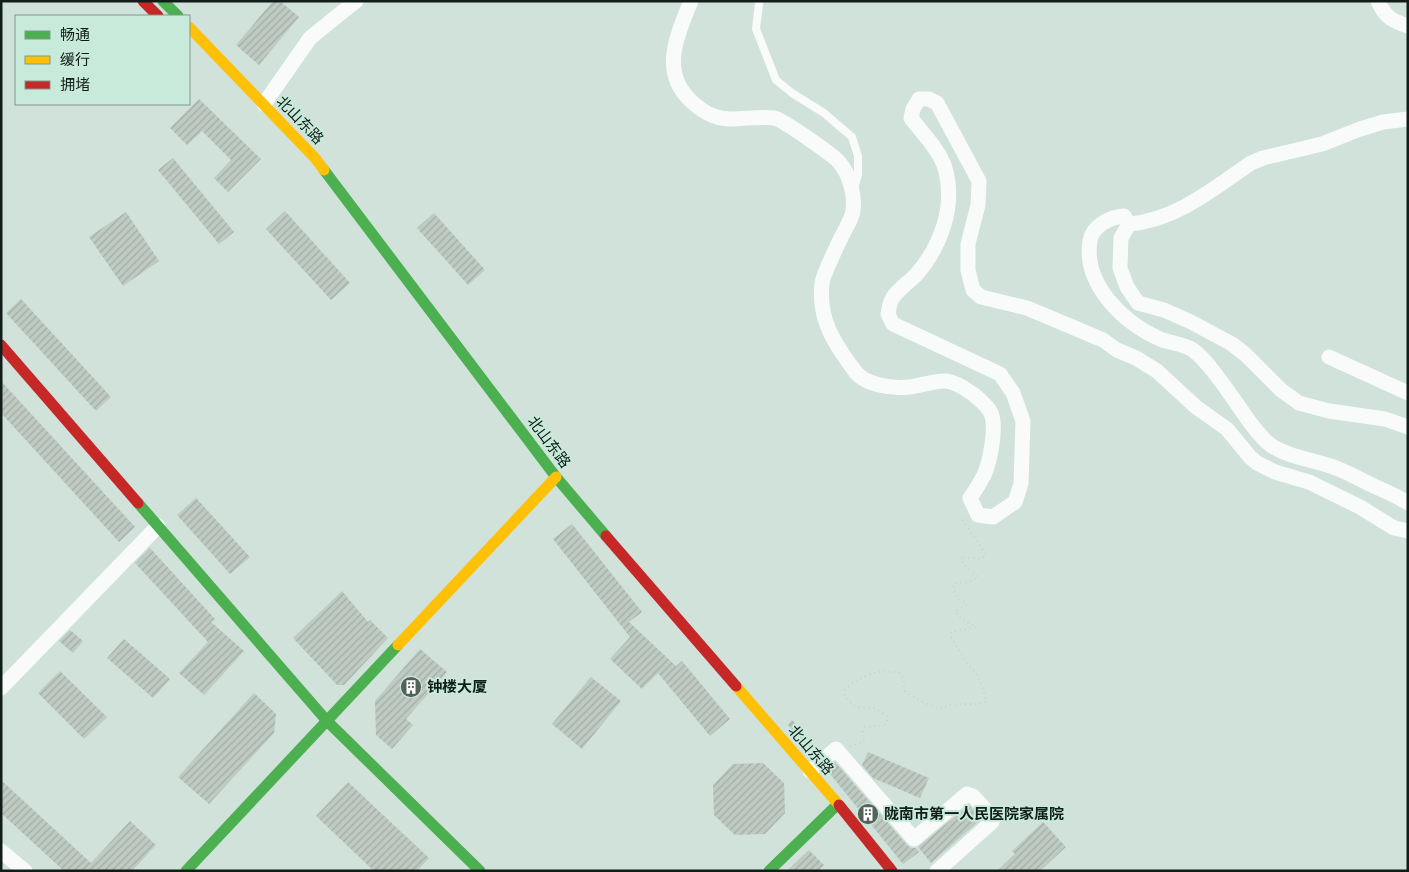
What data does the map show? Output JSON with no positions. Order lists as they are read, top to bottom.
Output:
{
  "streets": {
    "main road": ["北山东路"]
  },
  "places": {
    "building": ["钟楼大厦", "陇南市第一人民医院家属院"]
  },
  "legend": ["畅通", "缓行", "拥堵"]
}
